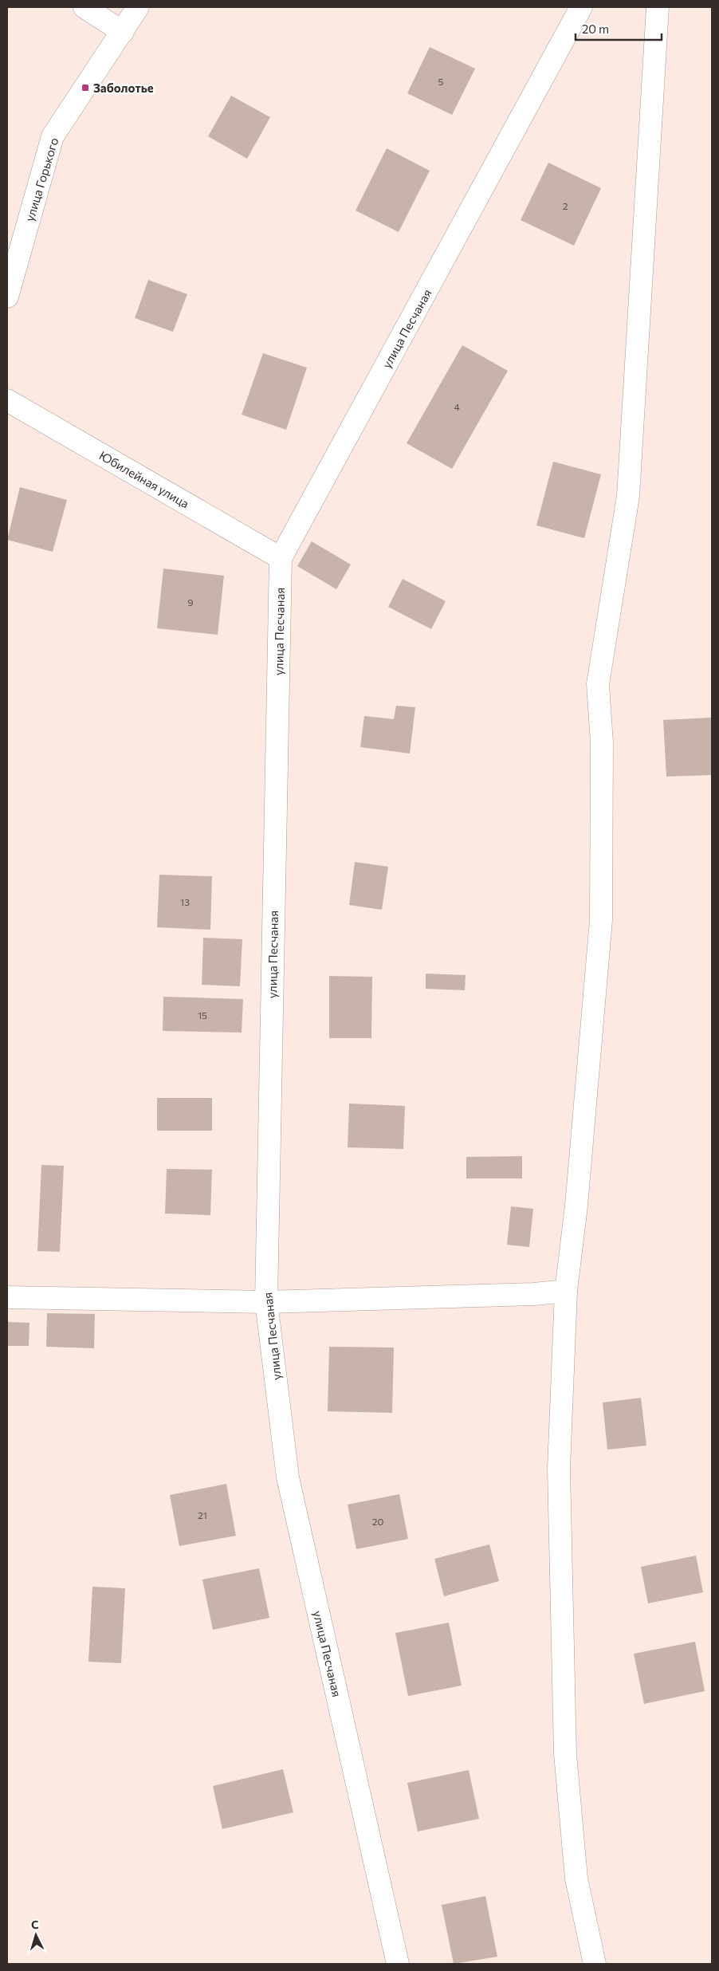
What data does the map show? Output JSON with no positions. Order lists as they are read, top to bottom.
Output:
{
  "streets": {
    "street": ["улица Горького", "улица Песчаная", "Юбилейная улица"]
  },
  "crossings": [
    ["улица Песчаная", "Юбилейная улица"]
  ],
  "places": {
    "transit": ["Заболотье"]
  },
  "house_numbers": [
    "5",
    "2",
    "4",
    "9",
    "13",
    "15",
    "21",
    "20"
  ],
  "scale_bar": "20 m",
  "north": "top"
}
